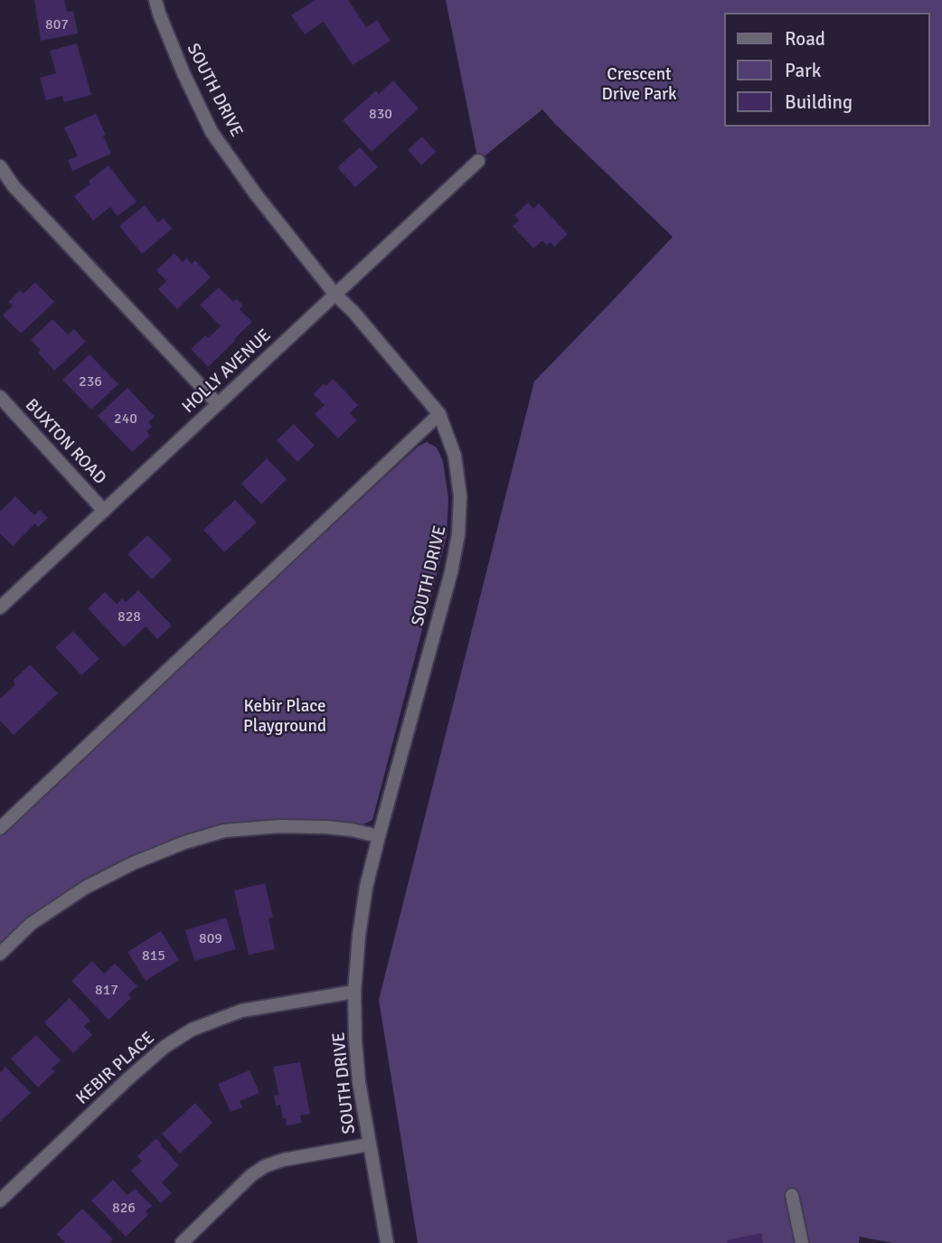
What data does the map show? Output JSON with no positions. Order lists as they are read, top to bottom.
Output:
{
  "streets": {
    "street": [
      "SOUTH DRIVE",
      "HOLLY AVENUE",
      "BUXTON ROAD",
      "KEBIR PLACE"
    ]
  },
  "crossings": [
    ["SOUTH DRIVE", "HOLLY AVENUE"],
    ["SOUTH DRIVE", "KEBIR PLACE"],
    ["HOLLY AVENUE", "BUXTON ROAD"]
  ],
  "parks": ["Crescent Drive Park", "Kebir Place Playground"],
  "house_numbers": [
    "807",
    "830",
    "236",
    "240",
    "828",
    "809",
    "815",
    "817",
    "826"
  ],
  "legend": ["Road", "Park", "Building"]
}
